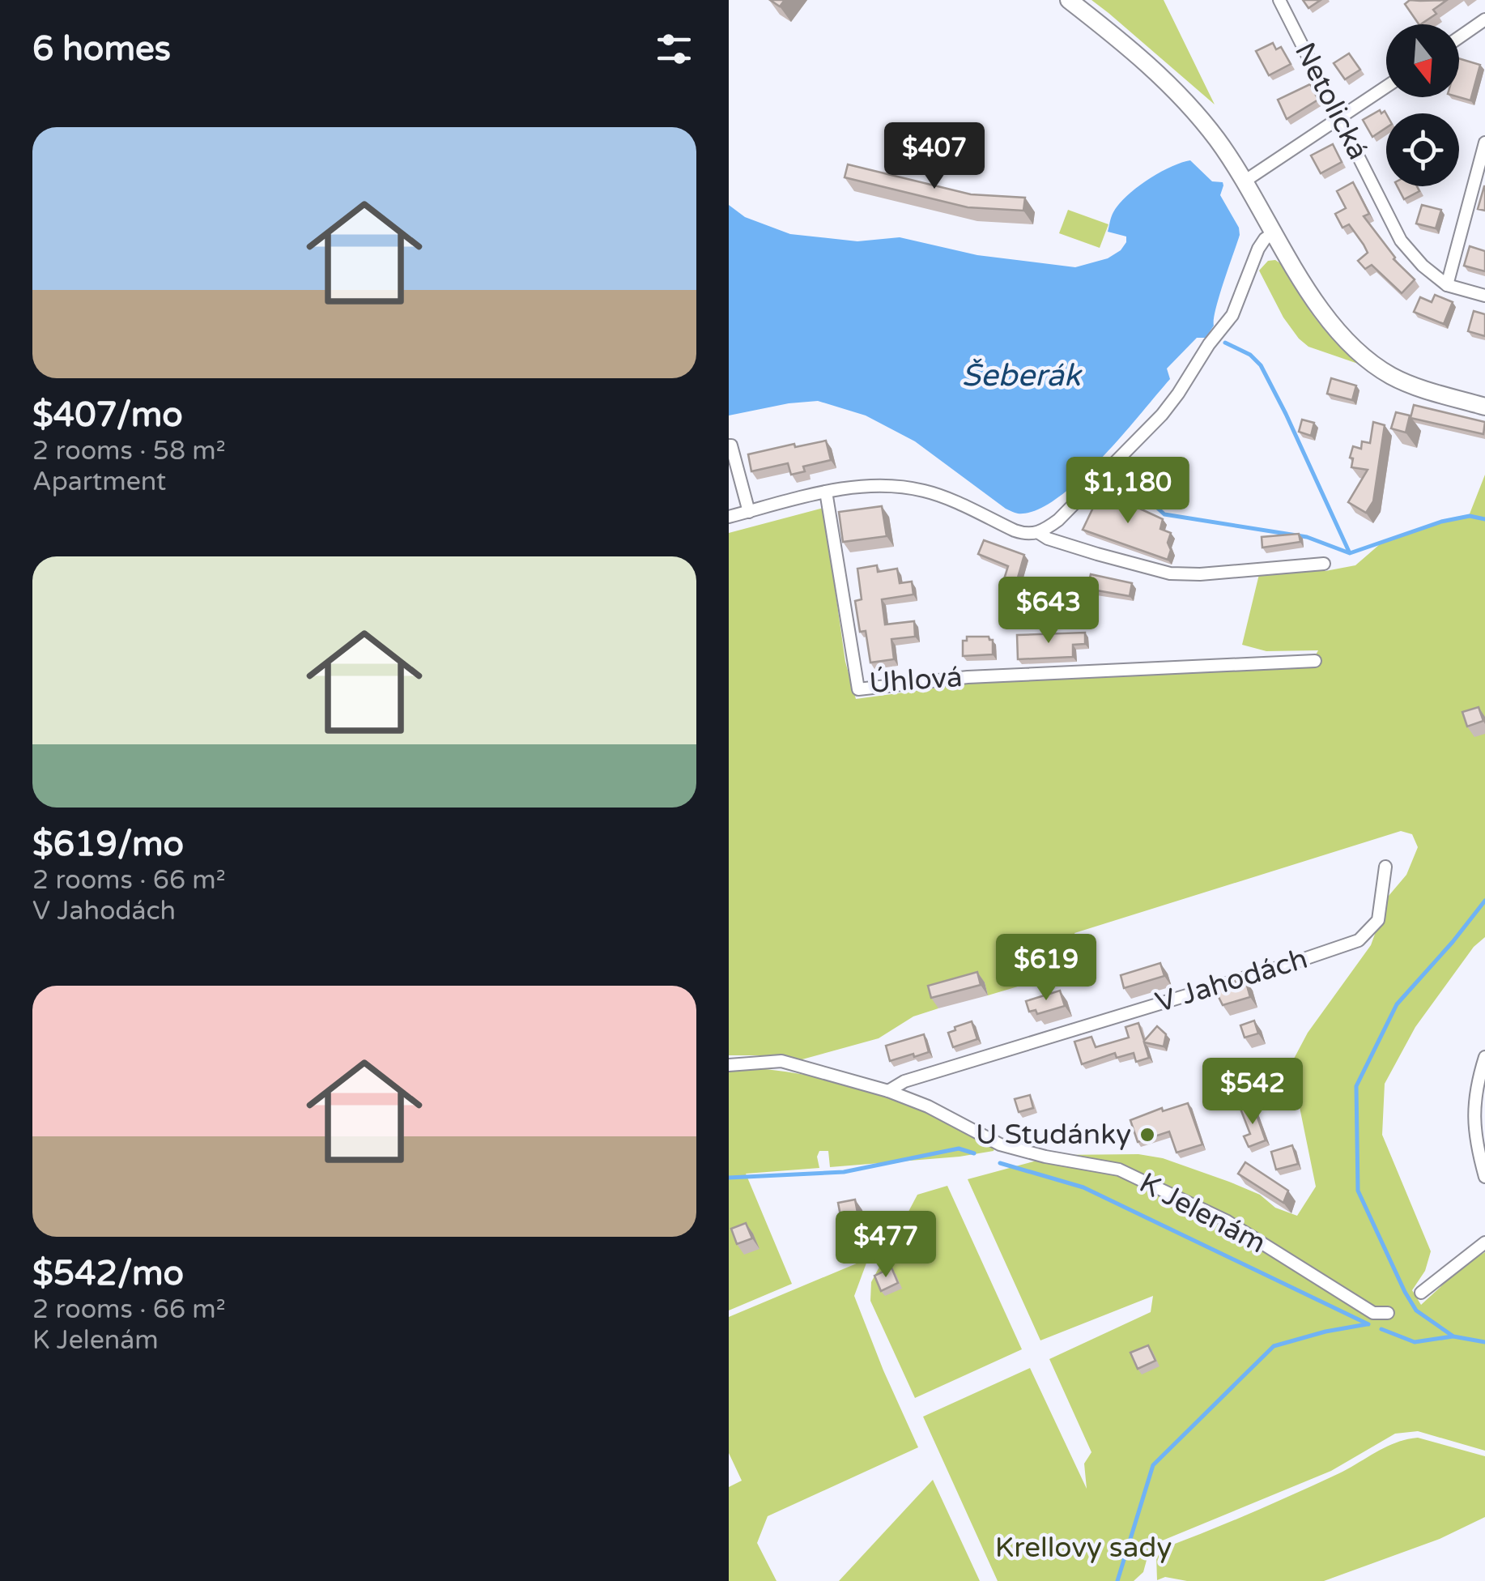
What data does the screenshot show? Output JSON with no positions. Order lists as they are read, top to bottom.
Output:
{
  "streets": {
    "street": [
      "Netolická",
      "Úhlová",
      "V Jahodách",
      "K Jelenám"
    ]
  },
  "crossings": [
    ["V Jahodách", "K Jelenám"]
  ],
  "water": ["Šeberák"],
  "parks": ["Krellovy sady"],
  "places": ["U Studánky"],
  "north": "bottom",
  "page": {
    "heading": "6 homes",
    "list": [
      {
        "name": "$407/mo",
        "note": "2 rooms · 58 m² · Apartment"
      },
      {
        "name": "$619/mo",
        "note": "2 rooms · 66 m² · V Jahodách"
      },
      {
        "name": "$542/mo",
        "note": "2 rooms · 66 m² · K Jelenám"
      }
    ],
    "price": [
      "$407",
      "$1,180",
      "$643",
      "$619",
      "$542",
      "$477"
    ]
  }
}
